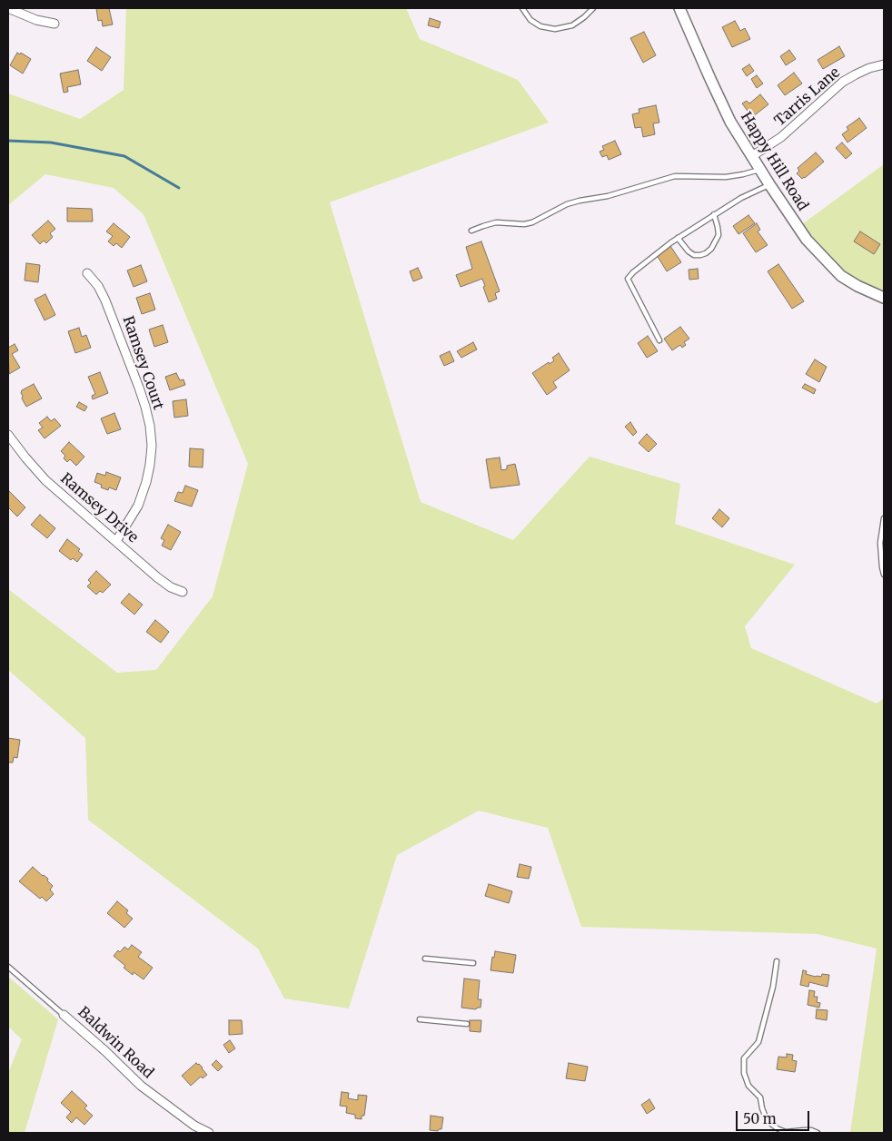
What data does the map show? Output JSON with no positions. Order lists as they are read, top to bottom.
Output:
{
  "streets": {
    "street": [
      "Tarris Lane",
      "Happy Hill Road",
      "Ramsey Court",
      "Ramsey Drive",
      "Baldwin Road"
    ]
  },
  "crossings": [
    ["Tarris Lane", "Happy Hill Road"],
    ["Ramsey Court", "Ramsey Drive"]
  ],
  "scale_bar": "50 m"
}
